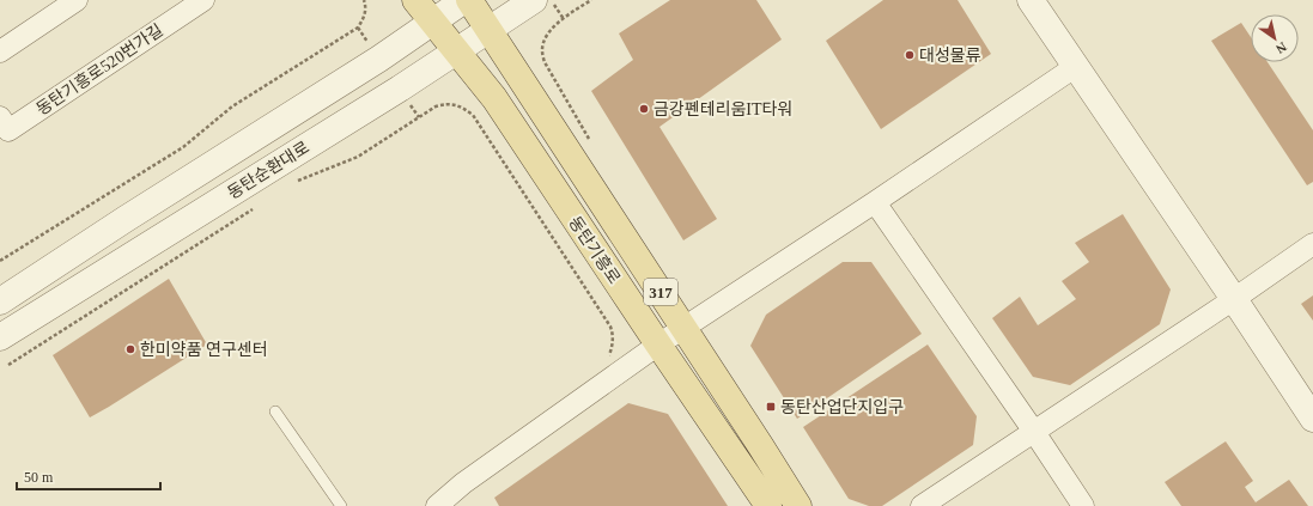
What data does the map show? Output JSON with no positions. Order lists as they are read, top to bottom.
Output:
{
  "streets": {
    "main road": ["동탄기흥로", "317"],
    "street": ["동탄기흥로520번가길", "동탄순환대로"]
  },
  "crossings": [
    ["동탄순환대로", "동탄기흥로"]
  ],
  "places": {
    "other": ["대성물류", "금강펜테리움IT타워", "한미약품 연구센터"],
    "transit": ["동탄산업단지입구"]
  },
  "scale_bar": "50 m",
  "north": "bottom right"
}
